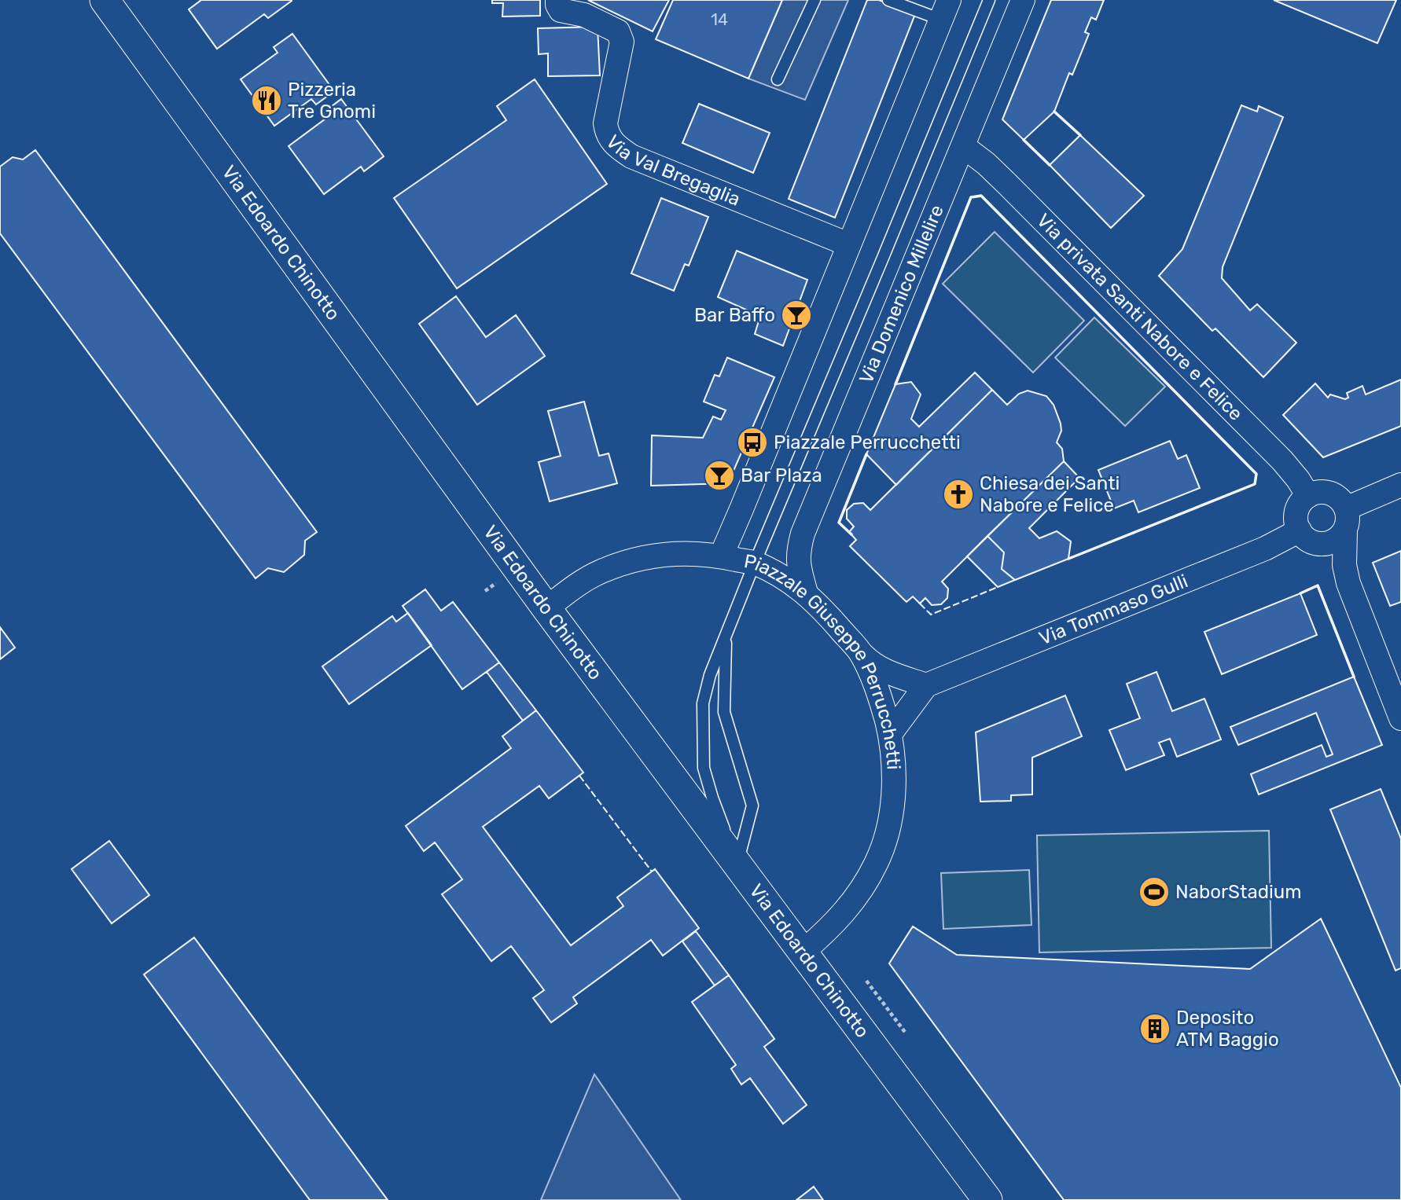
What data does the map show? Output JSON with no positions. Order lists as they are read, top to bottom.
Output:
{
  "streets": {
    "street": [
      "Via Val Bregaglia",
      "Via Edoardo Chinotto",
      "Via Domenico Millelire",
      "Via privata Santi Nabore e Felice",
      "Via Tommaso Gulli",
      "Piazzale Giuseppe Perrucchetti"
    ]
  },
  "crossings": [
    ["Via Edoardo Chinotto", "Via Domenico Millelire"],
    ["Via Edoardo Chinotto", "Piazzale Giuseppe Perrucchetti"],
    ["Via Domenico Millelire", "Via privata Santi Nabore e Felice"],
    ["Via Domenico Millelire", "Piazzale Giuseppe Perrucchetti"],
    ["Via privata Santi Nabore e Felice", "Via Tommaso Gulli"]
  ],
  "places": {
    "restaurant": ["Pizzeria Tre Gnomi"],
    "bar": ["Bar Baffo", "Bar Plaza"],
    "bus stop": ["Piazzale Perrucchetti"],
    "church": ["Chiesa dei Santi Nabore e Felice"],
    "sports": ["NaborStadium"],
    "building": ["Deposito ATM Baggio"]
  },
  "house_numbers": ["14"]
}
